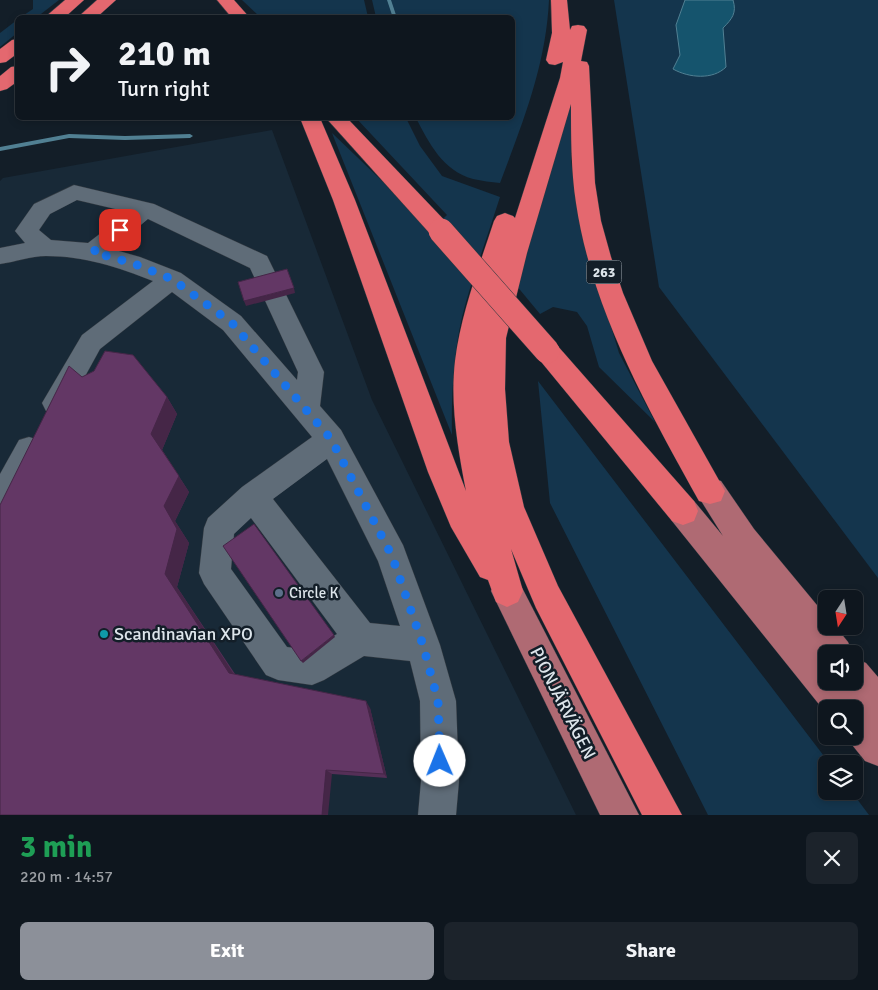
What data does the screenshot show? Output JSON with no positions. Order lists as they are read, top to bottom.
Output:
{
  "streets": {
    "highway": ["263"],
    "main road": ["PIONJÄRVÄGEN"]
  },
  "places": ["Circle K", "Scandinavian XPO"],
  "north": "bottom",
  "page": {
    "turn": ["210 m", "Turn right"],
    "heading": ["3 min", "220 m · 14:57"],
    "buttons": ["Exit", "Share"]
  }
}
